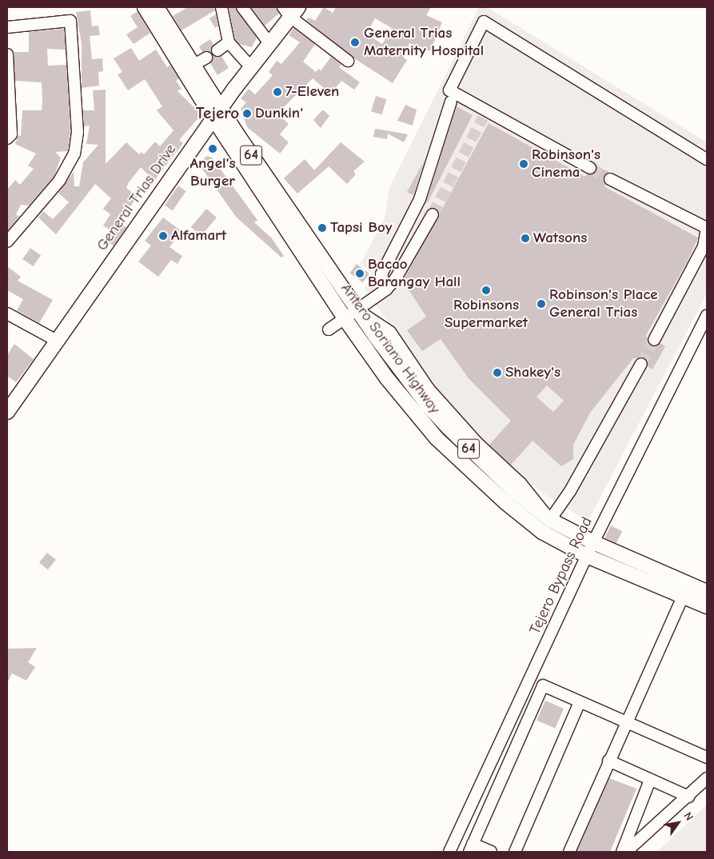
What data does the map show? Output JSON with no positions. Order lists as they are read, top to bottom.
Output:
{
  "streets": {
    "main road": ["64", "General Trias Drive", "Antero Soriano Highway"],
    "street": ["Tejero Bypass Road"]
  },
  "crossings": [
    ["General Trias Drive", "Antero Soriano Highway"],
    ["Antero Soriano Highway", "Tejero Bypass Road"]
  ],
  "districts": ["Tejero"],
  "places": [
    "General Trias Maternity Hospital",
    "7-Eleven",
    "Dunkin'",
    "Angel's Burger",
    "Robinson's Cinema",
    "Tapsi Boy",
    "Alfamart",
    "Watsons",
    "Bacao Barangay Hall",
    "Robinsons Supermarket",
    "Robinson's Place General Trias",
    "Shakey's"
  ],
  "north": "top right"
}
